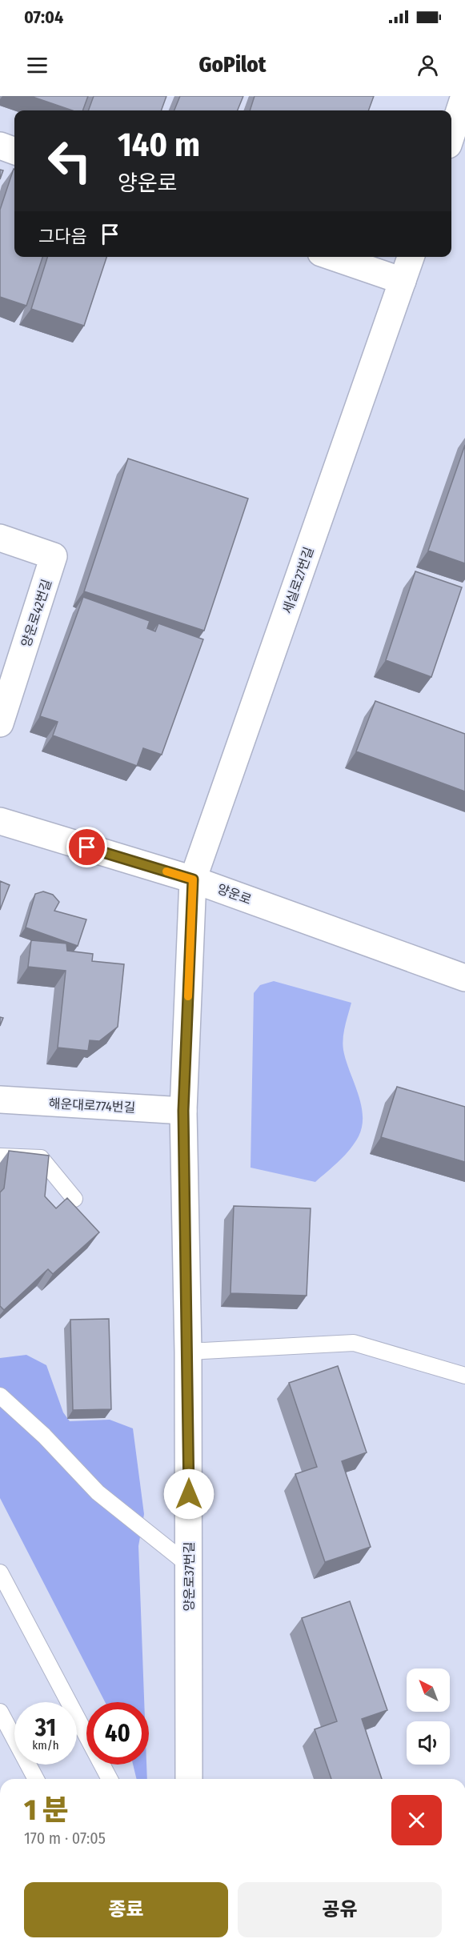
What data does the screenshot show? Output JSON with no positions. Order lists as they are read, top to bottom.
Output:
{
  "streets": {
    "street": [
      "세실로27번길",
      "양운로42번길",
      "양운로",
      "해운대로774번길",
      "양운로37번길"
    ]
  },
  "crossings": [
    ["세실로27번길", "양운로"],
    ["세실로27번길", "양운로37번길"],
    ["양운로", "양운로37번길"],
    ["해운대로774번길", "양운로37번길"]
  ],
  "north": "top left",
  "page": {
    "status": "07:04",
    "header": "GoPilot",
    "turn": ["140 m", "양운로"],
    "then": "그다음",
    "speed": "31 km/h",
    "limit": "40",
    "heading": ["1 분", "170 m · 07:05"],
    "buttons": ["종료", "공유"]
  }
}
